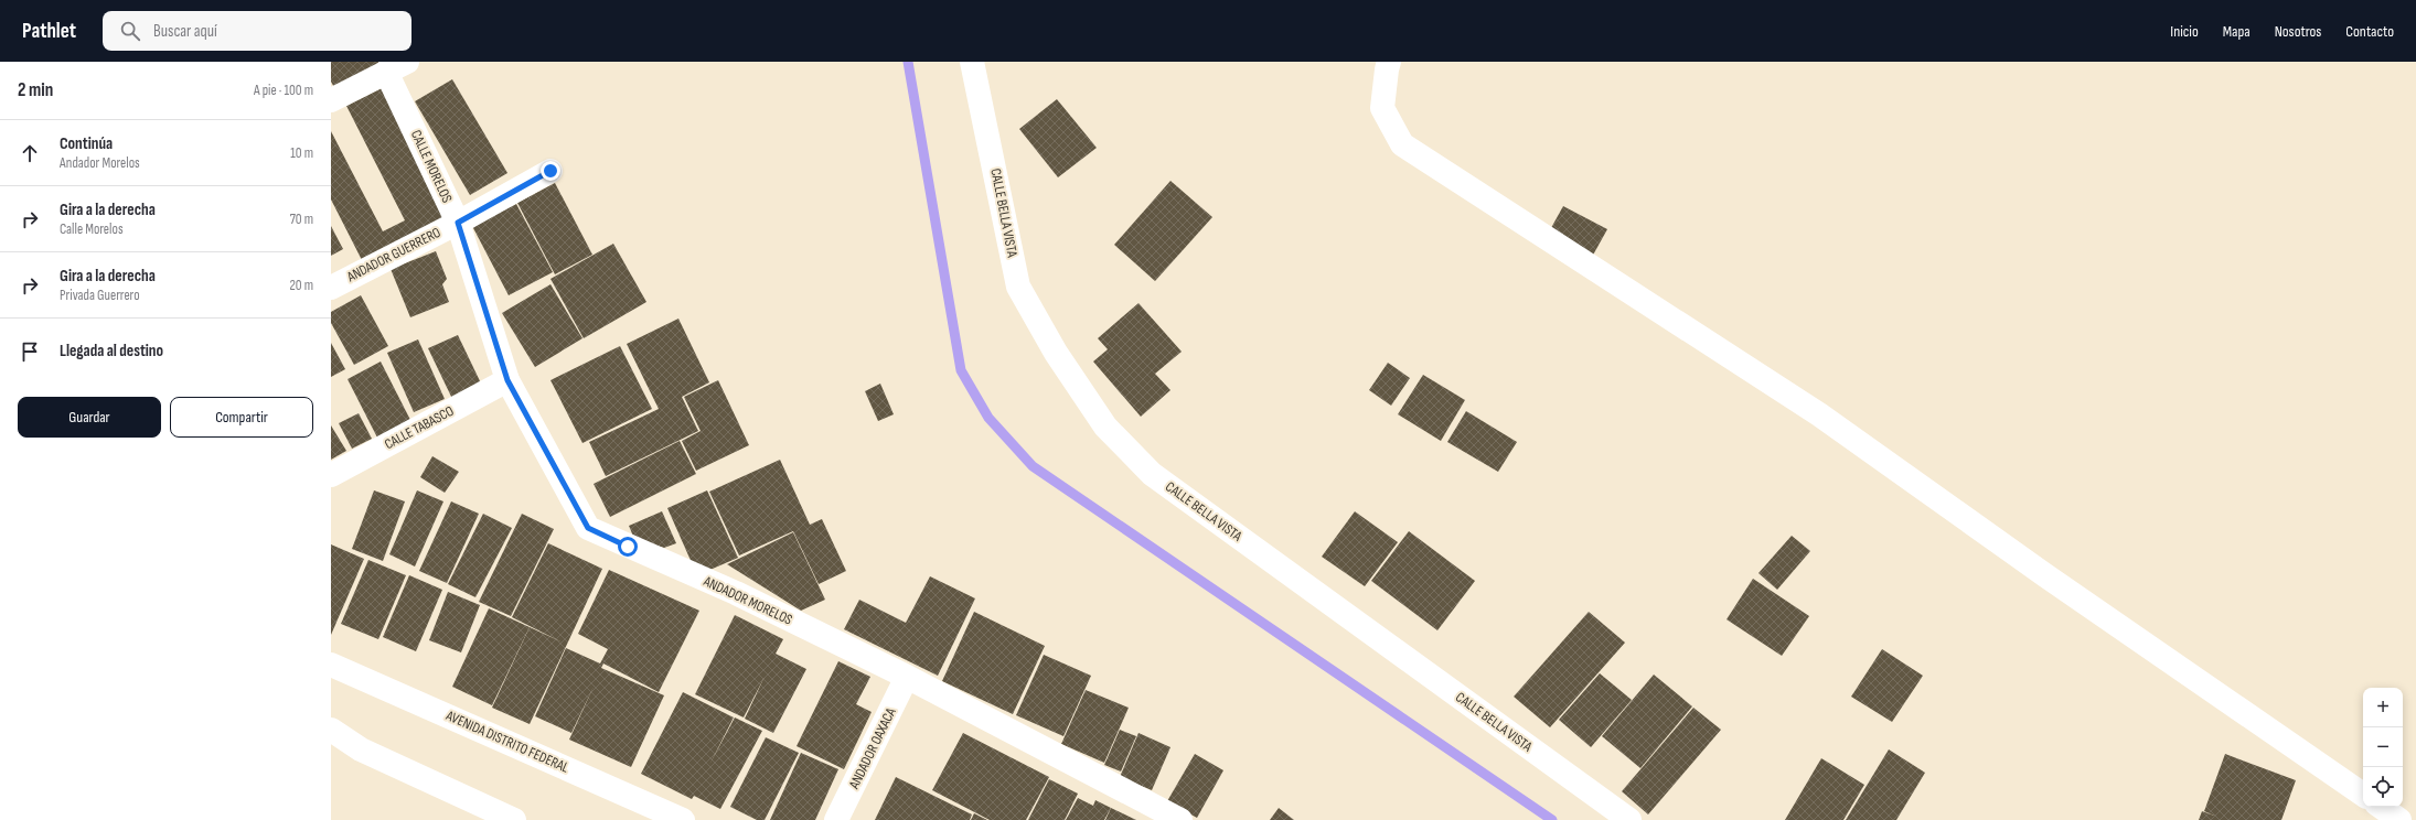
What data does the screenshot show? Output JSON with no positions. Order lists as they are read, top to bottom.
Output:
{
  "streets": {
    "street": [
      "CALLE MORELOS",
      "CALLE BELLA VISTA",
      "ANDADOR GUERRERO",
      "CALLE TABASCO",
      "ANDADOR MORELOS",
      "AVENIDA DISTRITO FEDERAL",
      "ANDADOR OAXACA"
    ]
  },
  "crossings": [
    ["CALLE MORELOS", "ANDADOR GUERRERO"],
    ["CALLE MORELOS", "CALLE TABASCO"],
    ["CALLE MORELOS", "ANDADOR MORELOS"],
    ["ANDADOR MORELOS", "ANDADOR OAXACA"]
  ],
  "page": {
    "header": "Pathlet",
    "search": "Buscar aquí",
    "nav": [
      "Inicio",
      "Mapa",
      "Nosotros",
      "Contacto"
    ],
    "heading": ["2 min", "A pie · 100 m"],
    "list": [
      ["Continúa", "Andador Morelos", "10 m"],
      ["Gira a la derecha", "Calle Morelos", "70 m"],
      ["Gira a la derecha", "Privada Guerrero", "20 m"],
      "Llegada al destino"
    ],
    "buttons": ["Guardar", "Compartir"],
    "map_buttons": ["+", "−"]
  }
}
